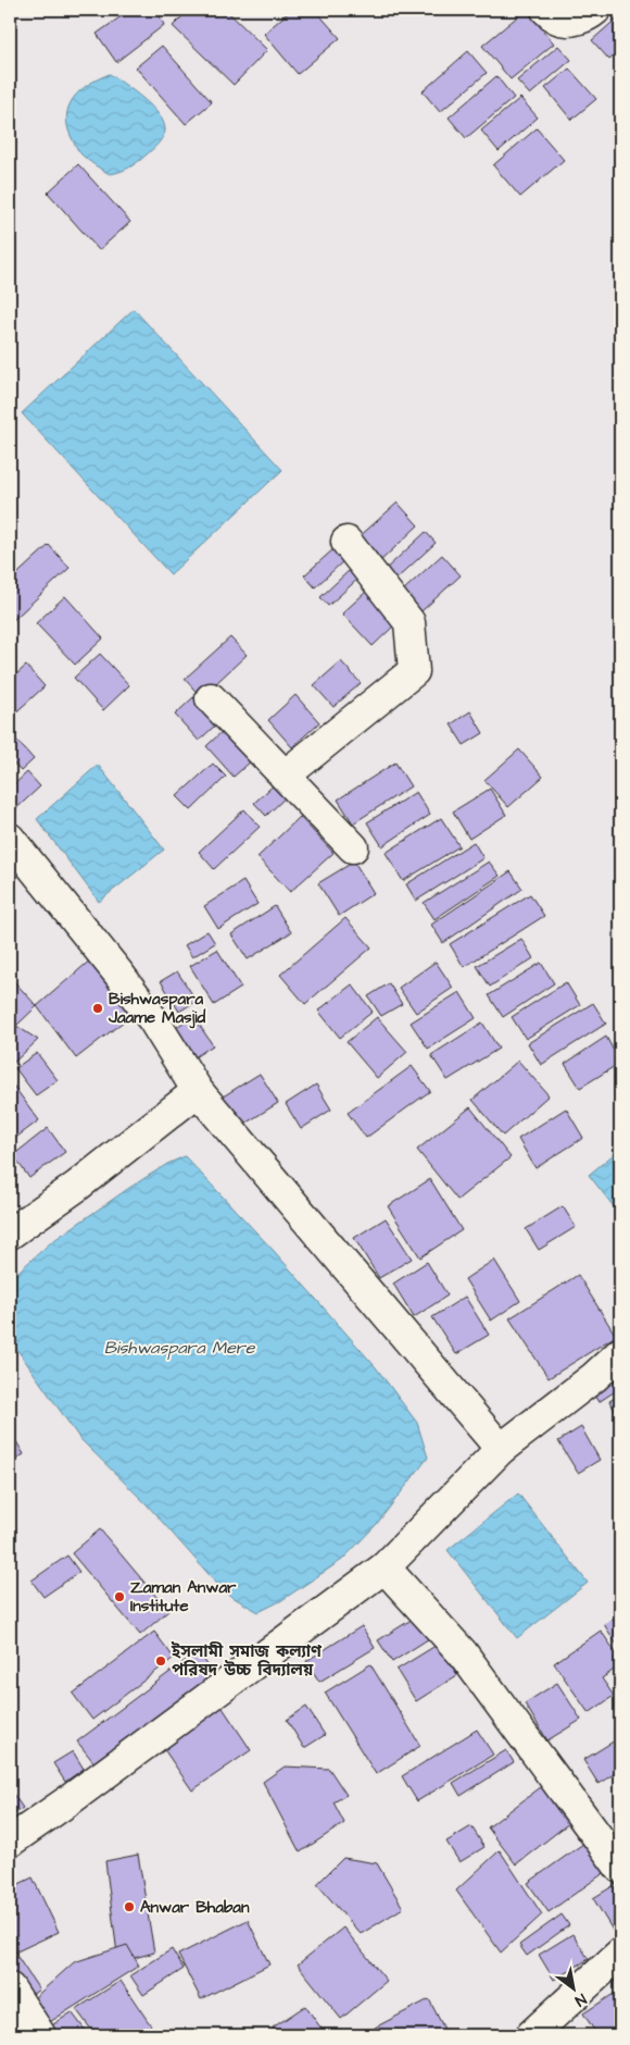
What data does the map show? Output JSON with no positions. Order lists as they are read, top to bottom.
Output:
{
  "water": ["Bishwaspara Mere"],
  "places": [
    "Bishwaspara Jaame Masjid",
    "Zaman Anwar Institute",
    "ইসলামী সমাজ কল্যাণ পরিষদ উচ্চ বিদ্যালয়",
    "Anwar Bhaban"
  ],
  "north": "bottom right"
}
